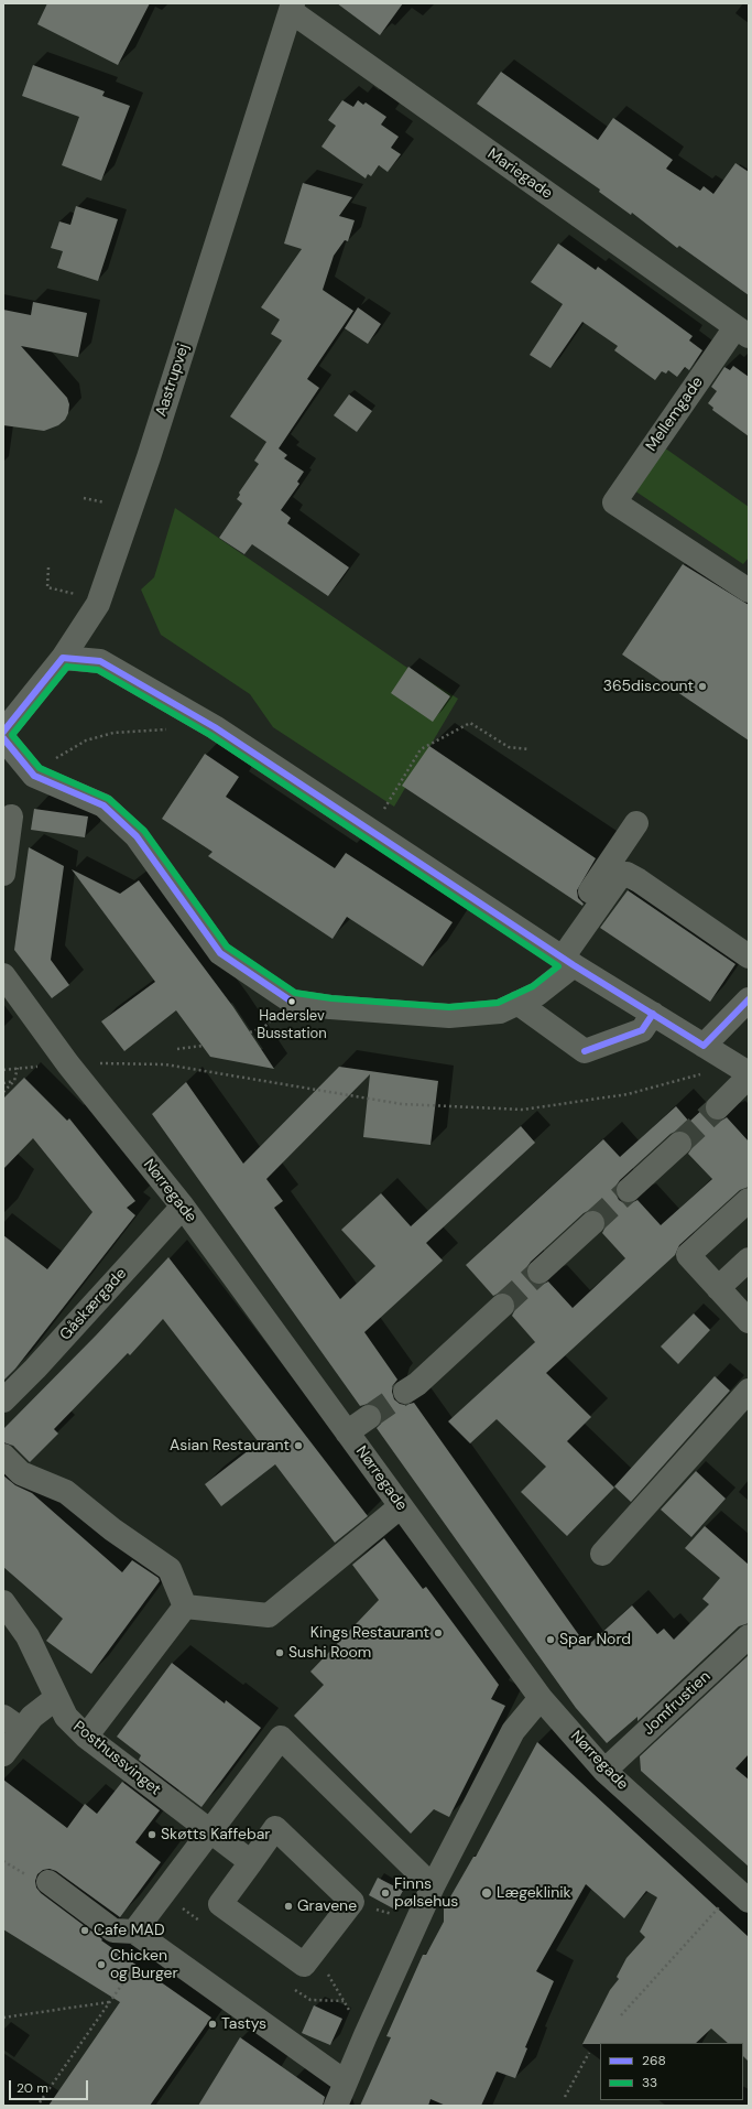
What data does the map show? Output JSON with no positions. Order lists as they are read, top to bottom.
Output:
{
  "streets": {
    "street": [
      "Mariegade",
      "Aastrupvej",
      "Mellemgade",
      "Nørregade",
      "Gåskærgade",
      "Jomfrustien",
      "Posthussvinget"
    ]
  },
  "crossings": [
    ["Mariegade", "Aastrupvej"],
    ["Mariegade", "Mellemgade"],
    ["Nørregade", "Gåskærgade"],
    ["Nørregade", "Jomfrustien"]
  ],
  "places": [
    "365discount",
    "Haderslev Busstation",
    "Asian Restaurant",
    "Kings Restaurant",
    "Spar Nord",
    "Sushi Room",
    "Skøtts Kaffebar",
    "Finns pølsehus",
    "Lægeklinik",
    "Gravene",
    "Cafe MAD",
    "Chicken og Burger",
    "Tastys"
  ],
  "lines": ["transit line 268", "transit line 33"],
  "legend": ["268", "33"],
  "scale_bar": "20 m"
}
